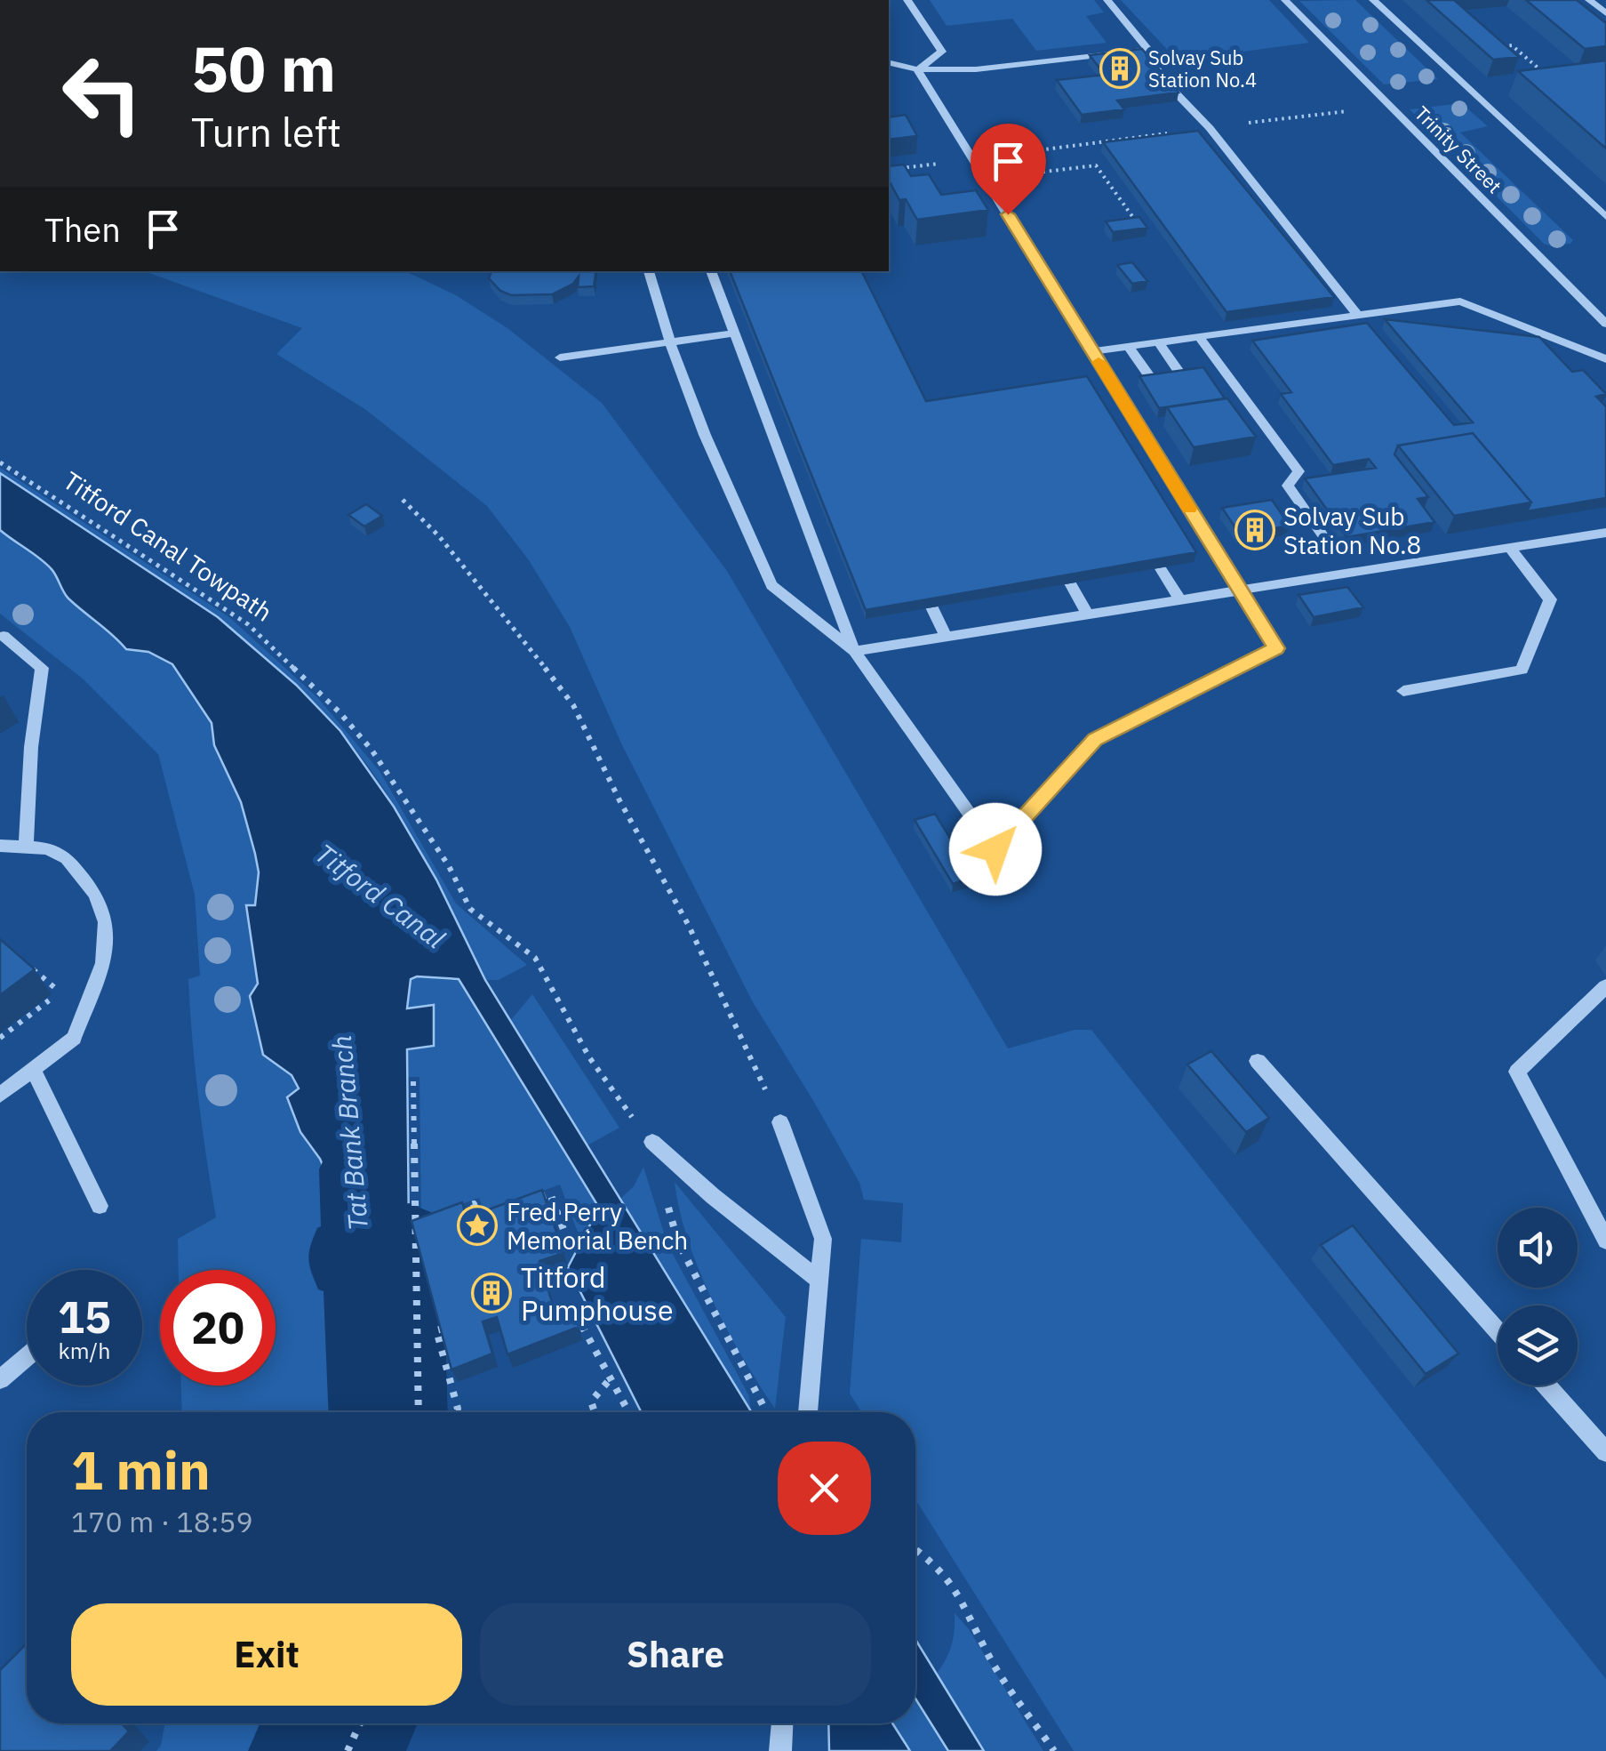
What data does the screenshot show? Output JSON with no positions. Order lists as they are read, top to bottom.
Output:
{
  "streets": {
    "street": ["Trinity Street"],
    "path": ["Titford Canal Towpath"]
  },
  "water": ["Titford Canal", "Tat Bank Branch"],
  "places": {
    "building": ["Solvay Sub Station No.4", "Solvay Sub Station No.8", "Titford Pumphouse"],
    "place": ["Fred Perry Memorial Bench"]
  },
  "page": {
    "turn": ["50 m", "Turn left"],
    "then": "Then",
    "speed": "15 km/h",
    "limit": "20",
    "heading": ["1 min", "170 m · 18:59"],
    "buttons": ["Exit", "Share"]
  }
}
